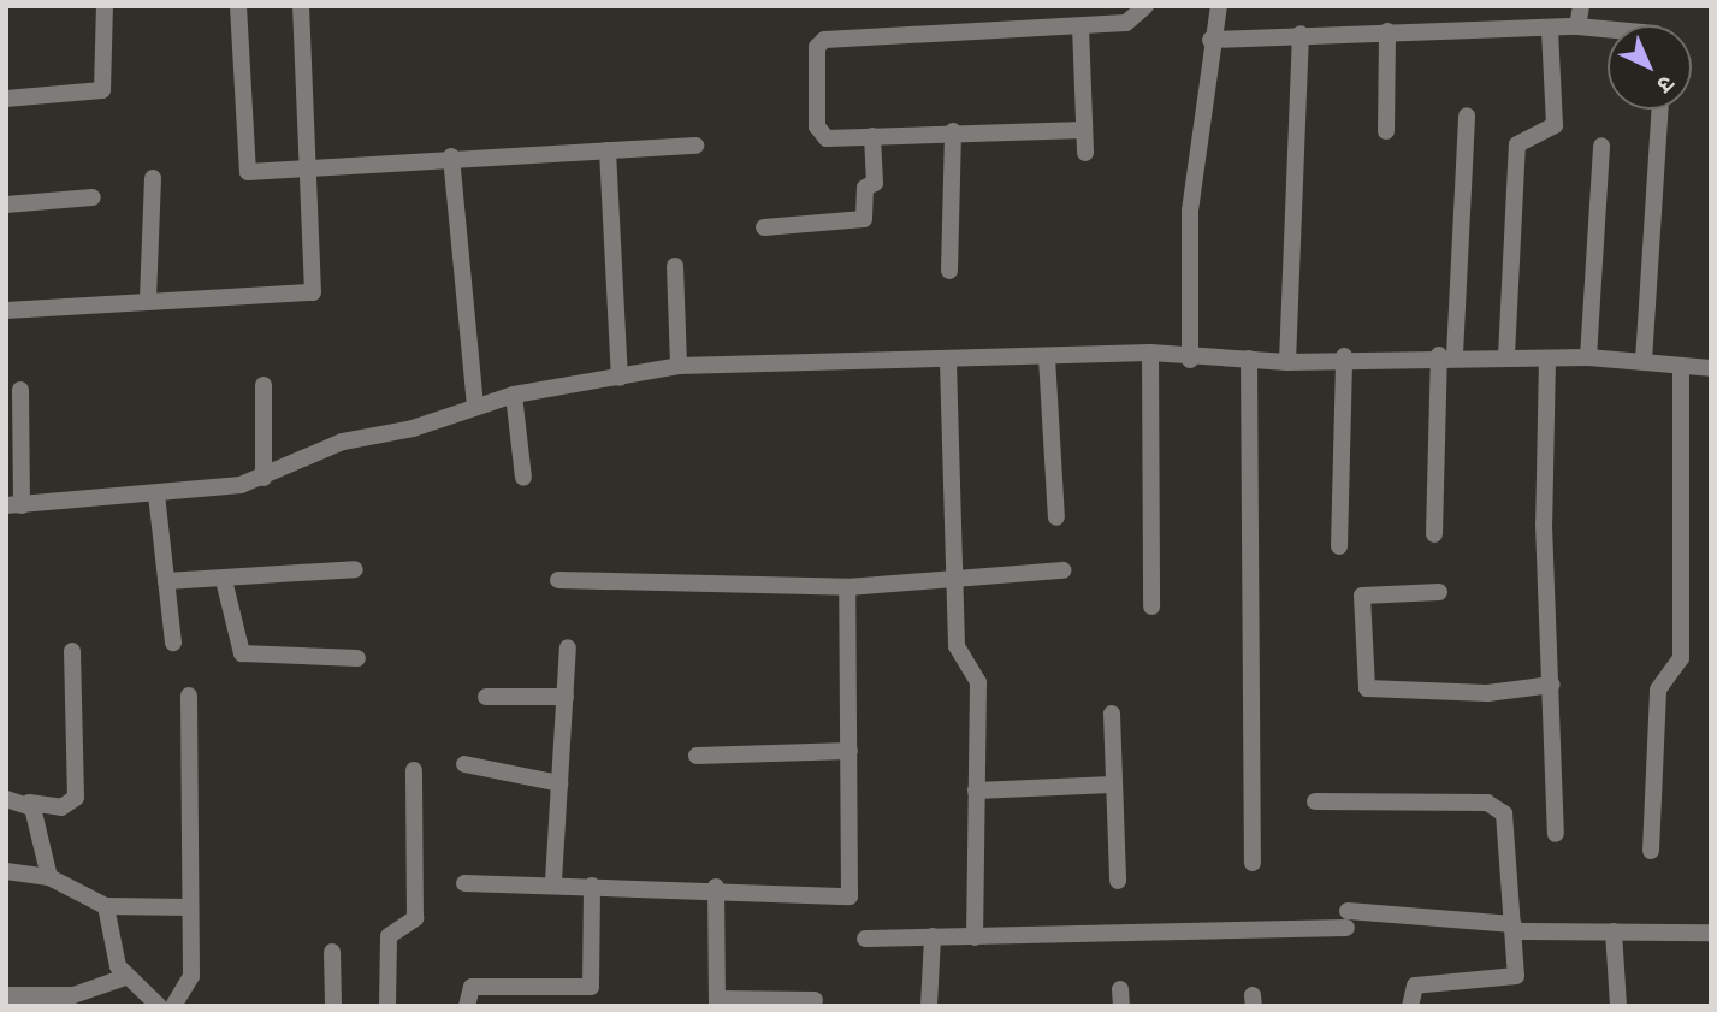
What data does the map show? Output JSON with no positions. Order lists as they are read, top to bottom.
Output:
{
  "north": "bottom right"
}
